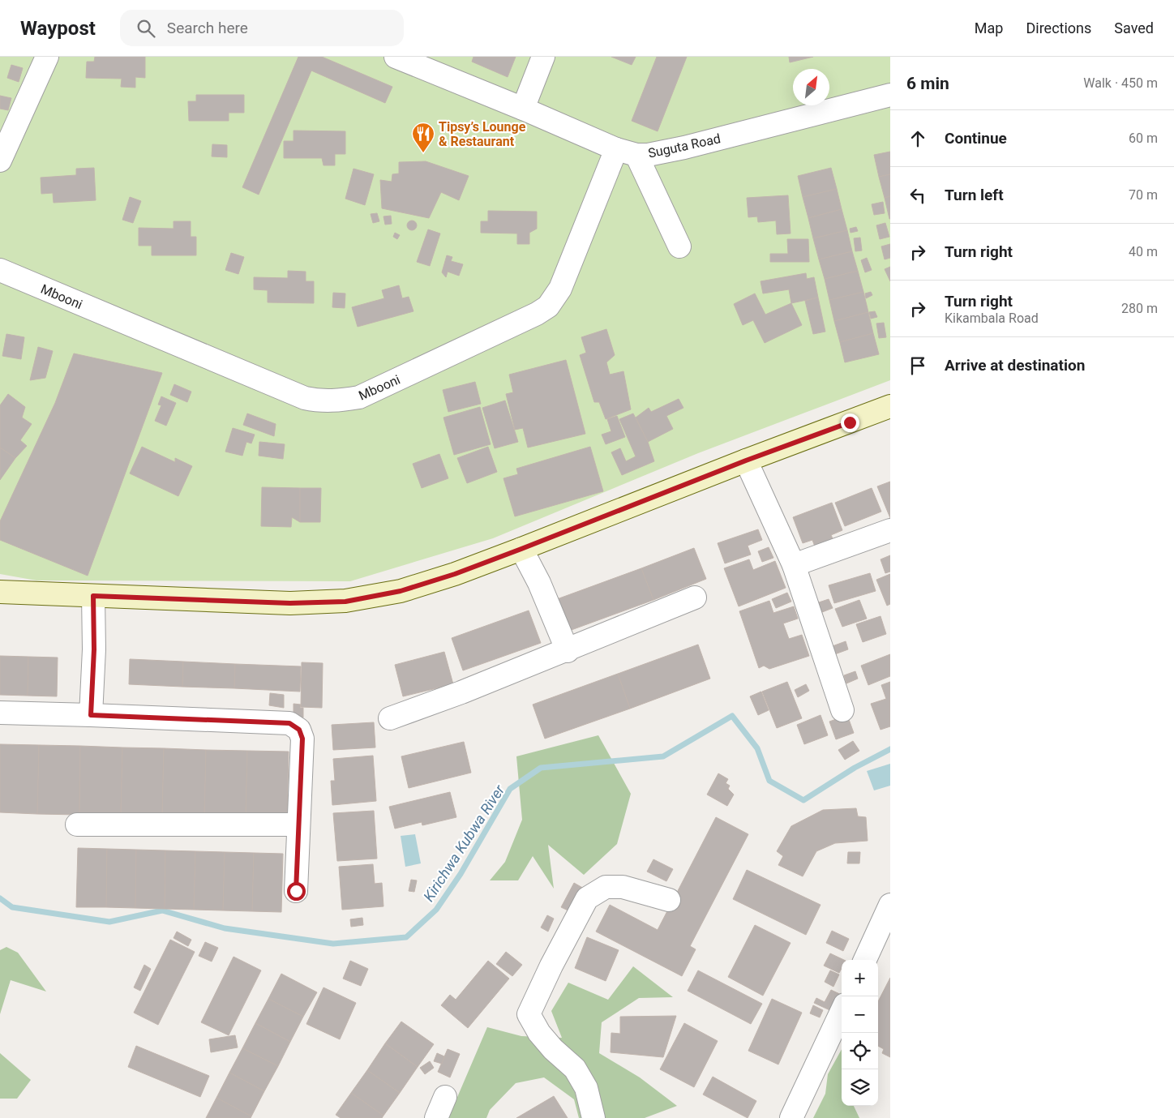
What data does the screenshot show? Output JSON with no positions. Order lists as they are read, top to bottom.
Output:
{
  "streets": {
    "street": ["Suguta Road", "Mbooni"]
  },
  "crossings": [
    ["Suguta Road", "Mbooni"]
  ],
  "water": ["Kirichwa Kubwa River"],
  "places": {
    "restaurant": ["Tipsy’s Lounge & Restaurant"]
  },
  "north": "top right",
  "page": {
    "header": "Waypost",
    "search": "Search here",
    "nav": ["Map", "Directions", "Saved"],
    "heading": ["6 min", "Walk · 450 m"],
    "list": [
      ["Continue", "60 m"],
      ["Turn left", "70 m"],
      ["Turn right", "40 m"],
      ["Turn right", "Kikambala Road", "280 m"],
      "Arrive at destination"
    ],
    "map_buttons": ["+", "−"]
  }
}
